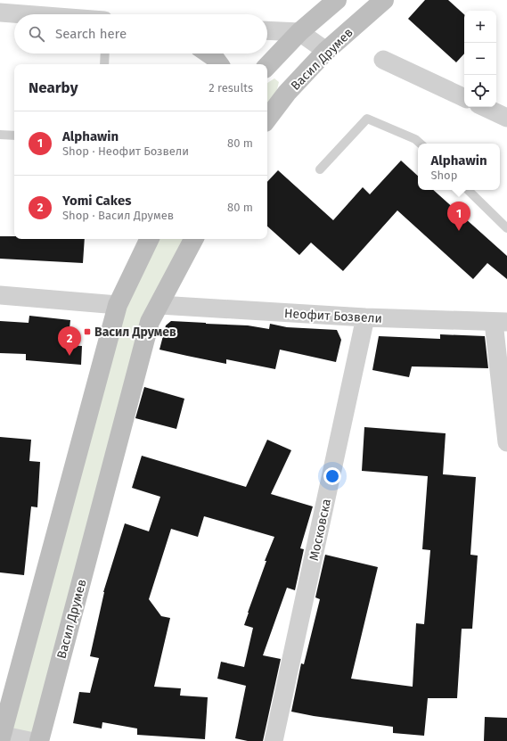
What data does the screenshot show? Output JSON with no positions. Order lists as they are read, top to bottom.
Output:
{
  "streets": {
    "street": ["Васил Друмев", "Неофит Бозвели", "Московска"]
  },
  "crossings": [
    ["Васил Друмев", "Неофит Бозвели"],
    ["Неофит Бозвели", "Московска"]
  ],
  "places": {
    "transit": ["Васил Друмев"]
  },
  "page": {
    "map_buttons": ["+", "−"],
    "search": "Search here",
    "heading": ["Nearby", "2 results"],
    "list": [
      {
        "mark": "1",
        "name": "Alphawin",
        "note": "Shop · Неофит Бозвели",
        "value": "80 m"
      },
      {
        "mark": "2",
        "name": "Yomi Cakes",
        "note": "Shop · Васил Друмев",
        "value": "80 m"
      }
    ],
    "popup": ["Alphawin", "Shop"],
    "pins": ["1", "2"]
  }
}
